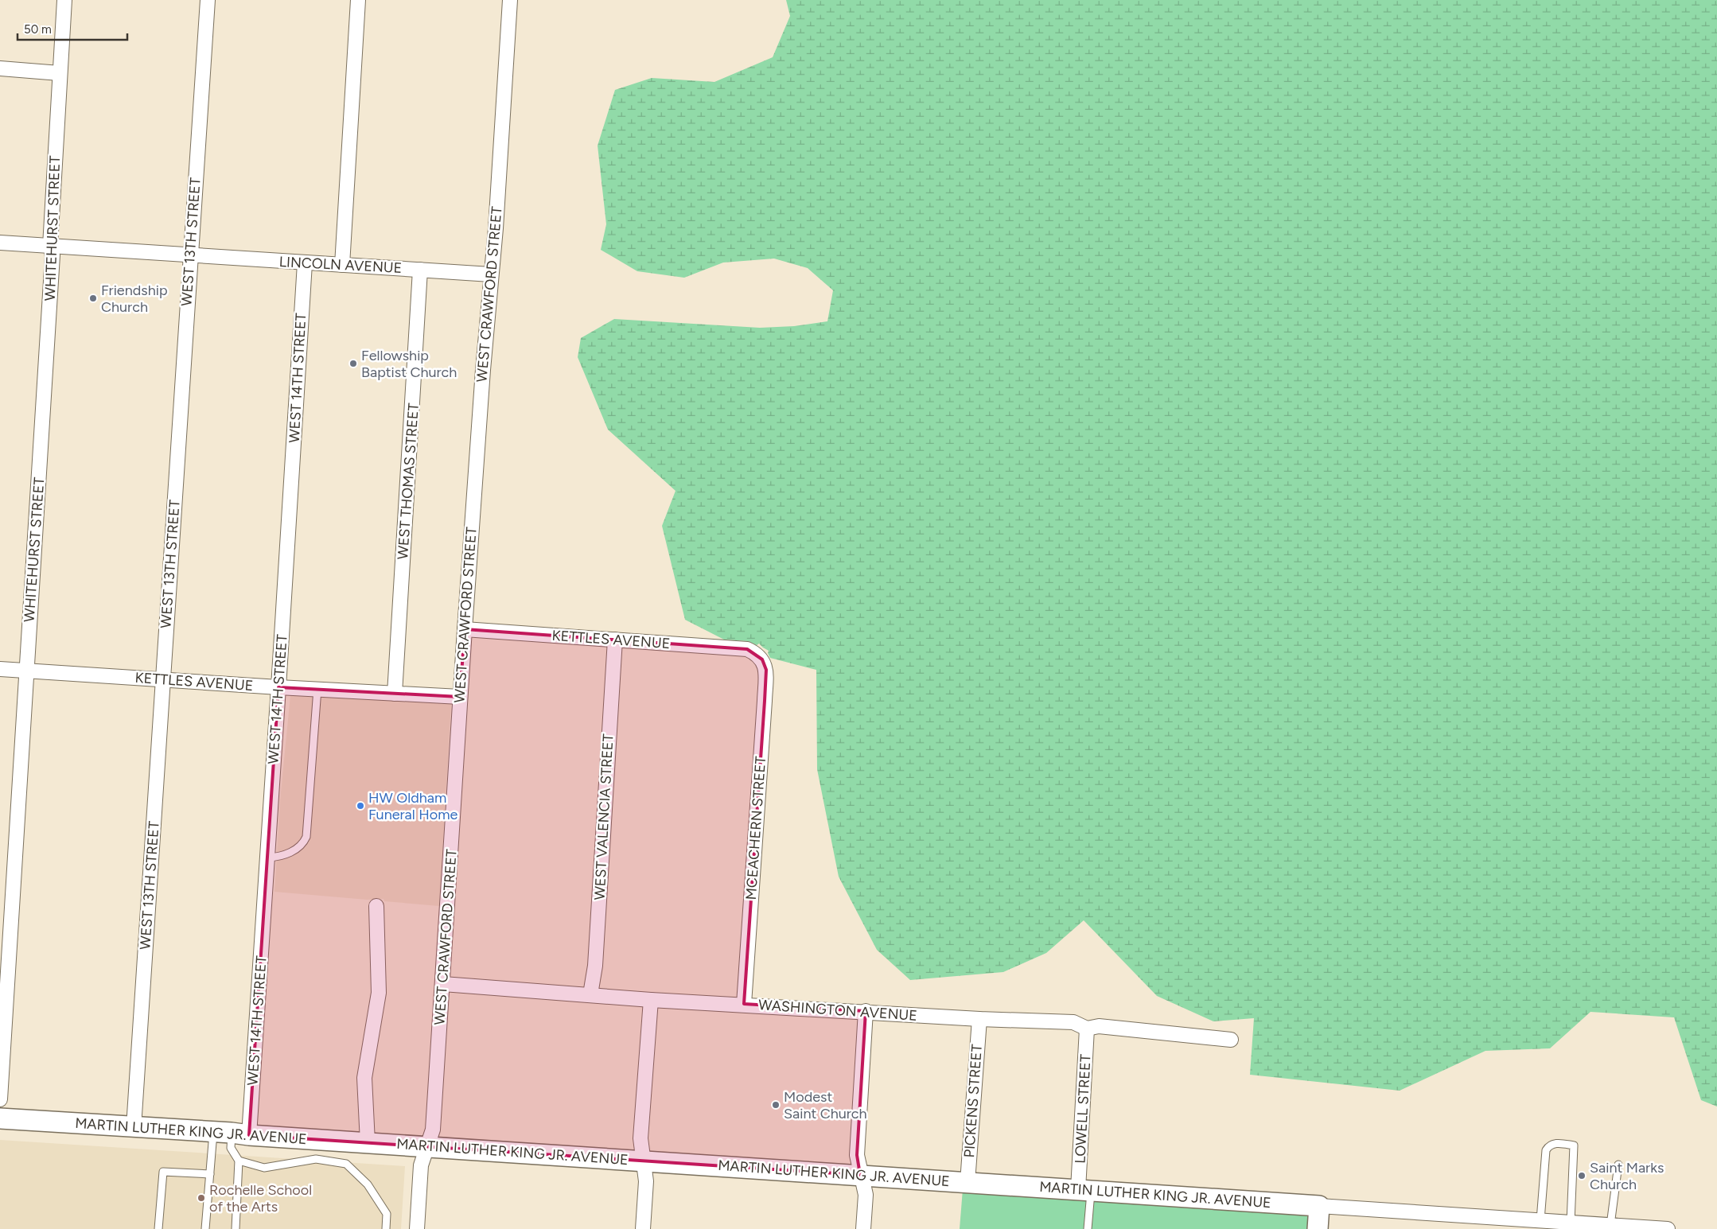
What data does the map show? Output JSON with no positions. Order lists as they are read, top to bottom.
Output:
{
  "streets": {
    "street": [
      "WHITEHURST STREET",
      "WEST 13TH STREET",
      "LINCOLN AVENUE",
      "WEST CRAWFORD STREET",
      "WEST 14TH STREET",
      "WEST THOMAS STREET",
      "KETTLES AVENUE",
      "WEST VALENCIA STREET",
      "MCEACHERN STREET",
      "WASHINGTON AVENUE",
      "PICKENS STREET",
      "LOWELL STREET",
      "MARTIN LUTHER KING JR. AVENUE"
    ]
  },
  "crossings": [
    ["WHITEHURST STREET", "LINCOLN AVENUE"],
    ["WHITEHURST STREET", "KETTLES AVENUE"],
    ["WEST 13TH STREET", "LINCOLN AVENUE"],
    ["WEST 13TH STREET", "KETTLES AVENUE"],
    ["WEST 13TH STREET", "MARTIN LUTHER KING JR. AVENUE"],
    ["LINCOLN AVENUE", "WEST CRAWFORD STREET"],
    ["LINCOLN AVENUE", "WEST 14TH STREET"],
    ["LINCOLN AVENUE", "WEST THOMAS STREET"],
    ["WEST CRAWFORD STREET", "KETTLES AVENUE"],
    ["WEST CRAWFORD STREET", "WASHINGTON AVENUE"],
    ["WEST CRAWFORD STREET", "MARTIN LUTHER KING JR. AVENUE"],
    ["WEST 14TH STREET", "KETTLES AVENUE"],
    ["WEST 14TH STREET", "MARTIN LUTHER KING JR. AVENUE"],
    ["WEST THOMAS STREET", "KETTLES AVENUE"],
    ["KETTLES AVENUE", "WEST VALENCIA STREET"],
    ["KETTLES AVENUE", "MCEACHERN STREET"],
    ["WEST VALENCIA STREET", "WASHINGTON AVENUE"],
    ["MCEACHERN STREET", "WASHINGTON AVENUE"],
    ["WASHINGTON AVENUE", "PICKENS STREET"],
    ["WASHINGTON AVENUE", "LOWELL STREET"],
    ["PICKENS STREET", "MARTIN LUTHER KING JR. AVENUE"],
    ["LOWELL STREET", "MARTIN LUTHER KING JR. AVENUE"]
  ],
  "places": [
    "Friendship Church",
    "Fellowship Baptist Church",
    "HW Oldham Funeral Home",
    "Modest Saint Church",
    "Saint Marks Church",
    "Rochelle School of the Arts"
  ],
  "scale_bar": "50 m"
}
